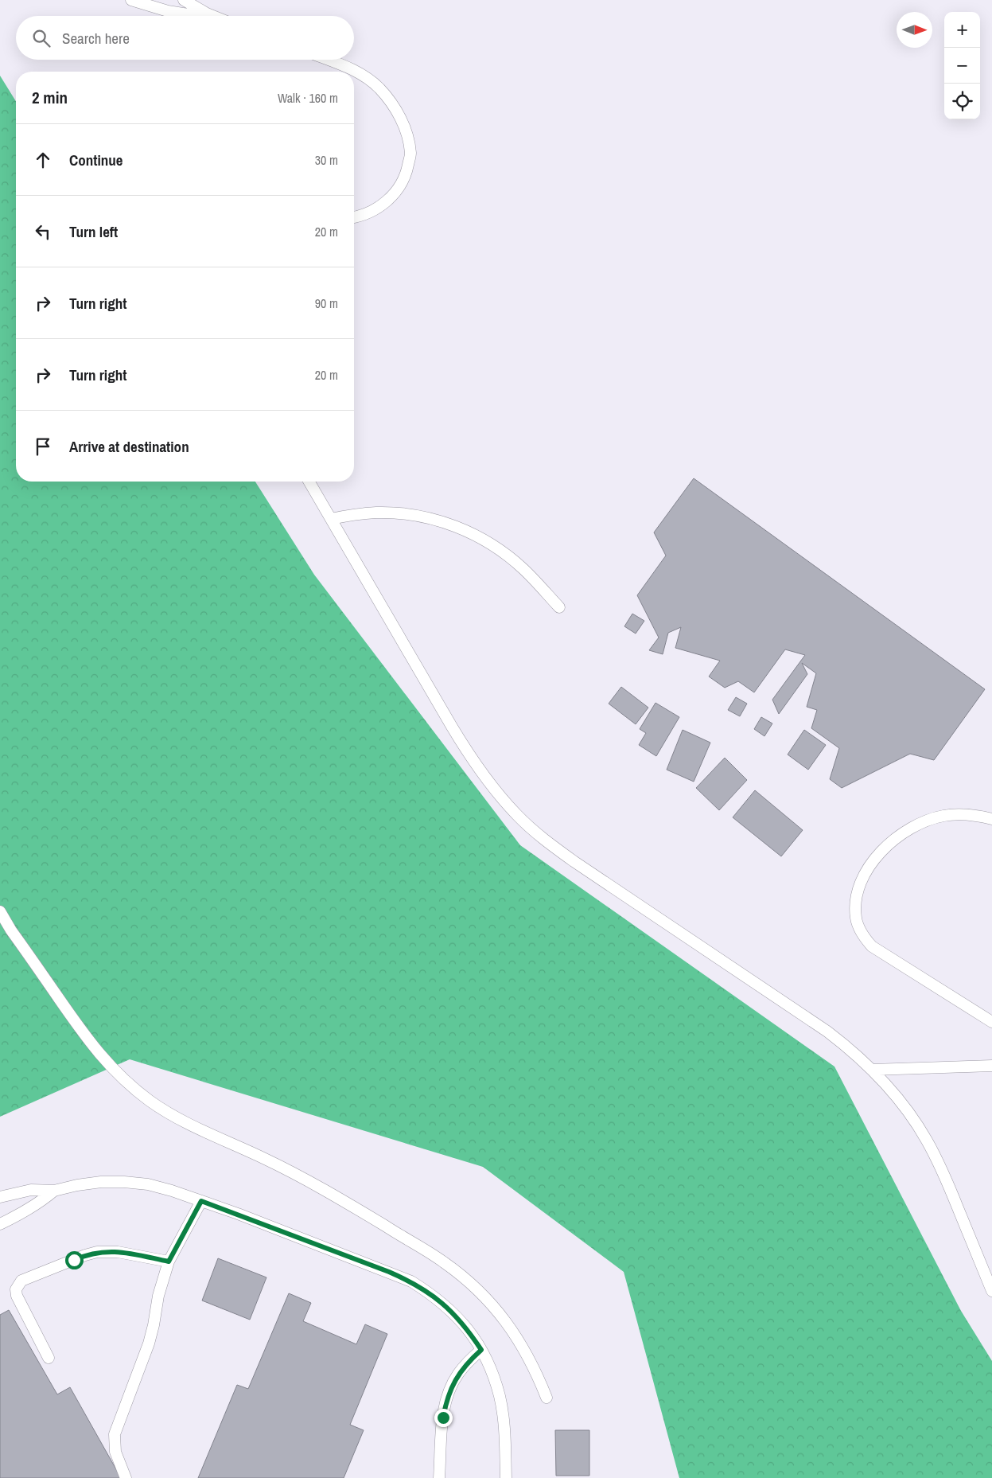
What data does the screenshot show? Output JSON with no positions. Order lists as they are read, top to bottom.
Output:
{
  "north": "right",
  "page": {
    "map_buttons": ["+", "−"],
    "search": "Search here",
    "heading": ["2 min", "Walk · 160 m"],
    "list": [
      ["Continue", "30 m"],
      ["Turn left", "20 m"],
      ["Turn right", "90 m"],
      ["Turn right", "20 m"],
      "Arrive at destination"
    ]
  }
}
